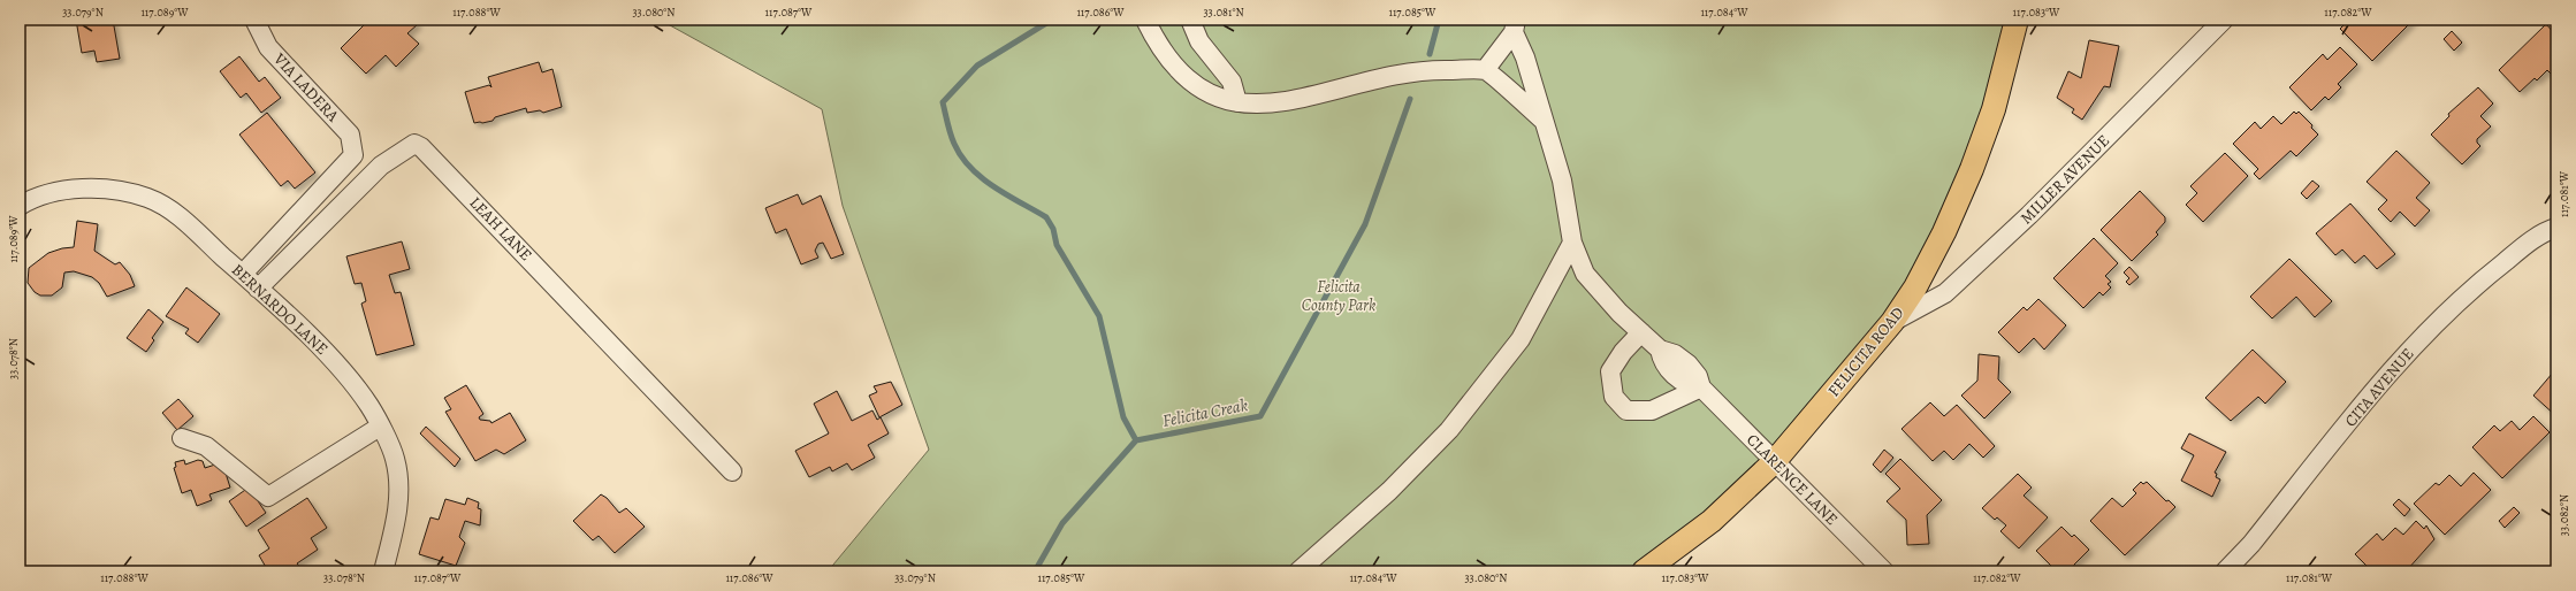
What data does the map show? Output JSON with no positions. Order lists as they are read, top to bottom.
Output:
{
  "streets": {
    "main road": ["FELICITA ROAD"],
    "street": [
      "VIA LADERA",
      "MILLER AVENUE",
      "LEAH LANE",
      "BERNARDO LANE",
      "CITA AVENUE",
      "CLARENCE LANE"
    ]
  },
  "crossings": [
    ["VIA LADERA", "BERNARDO LANE"],
    ["MILLER AVENUE", "FELICITA ROAD"],
    ["LEAH LANE", "BERNARDO LANE"],
    ["FELICITA ROAD", "CLARENCE LANE"]
  ],
  "water": ["Felicita Creak"],
  "parks": ["Felicita County Park"],
  "coordinates": [
    "33.079°N",
    "117.089°W",
    "117.088°W",
    "33.080°N",
    "117.087°W",
    "117.086°W",
    "33.081°N",
    "117.085°W",
    "117.084°W",
    "117.083°W",
    "117.082°W",
    "117.081°W",
    "33.078°N",
    "33.082°N"
  ]
}
